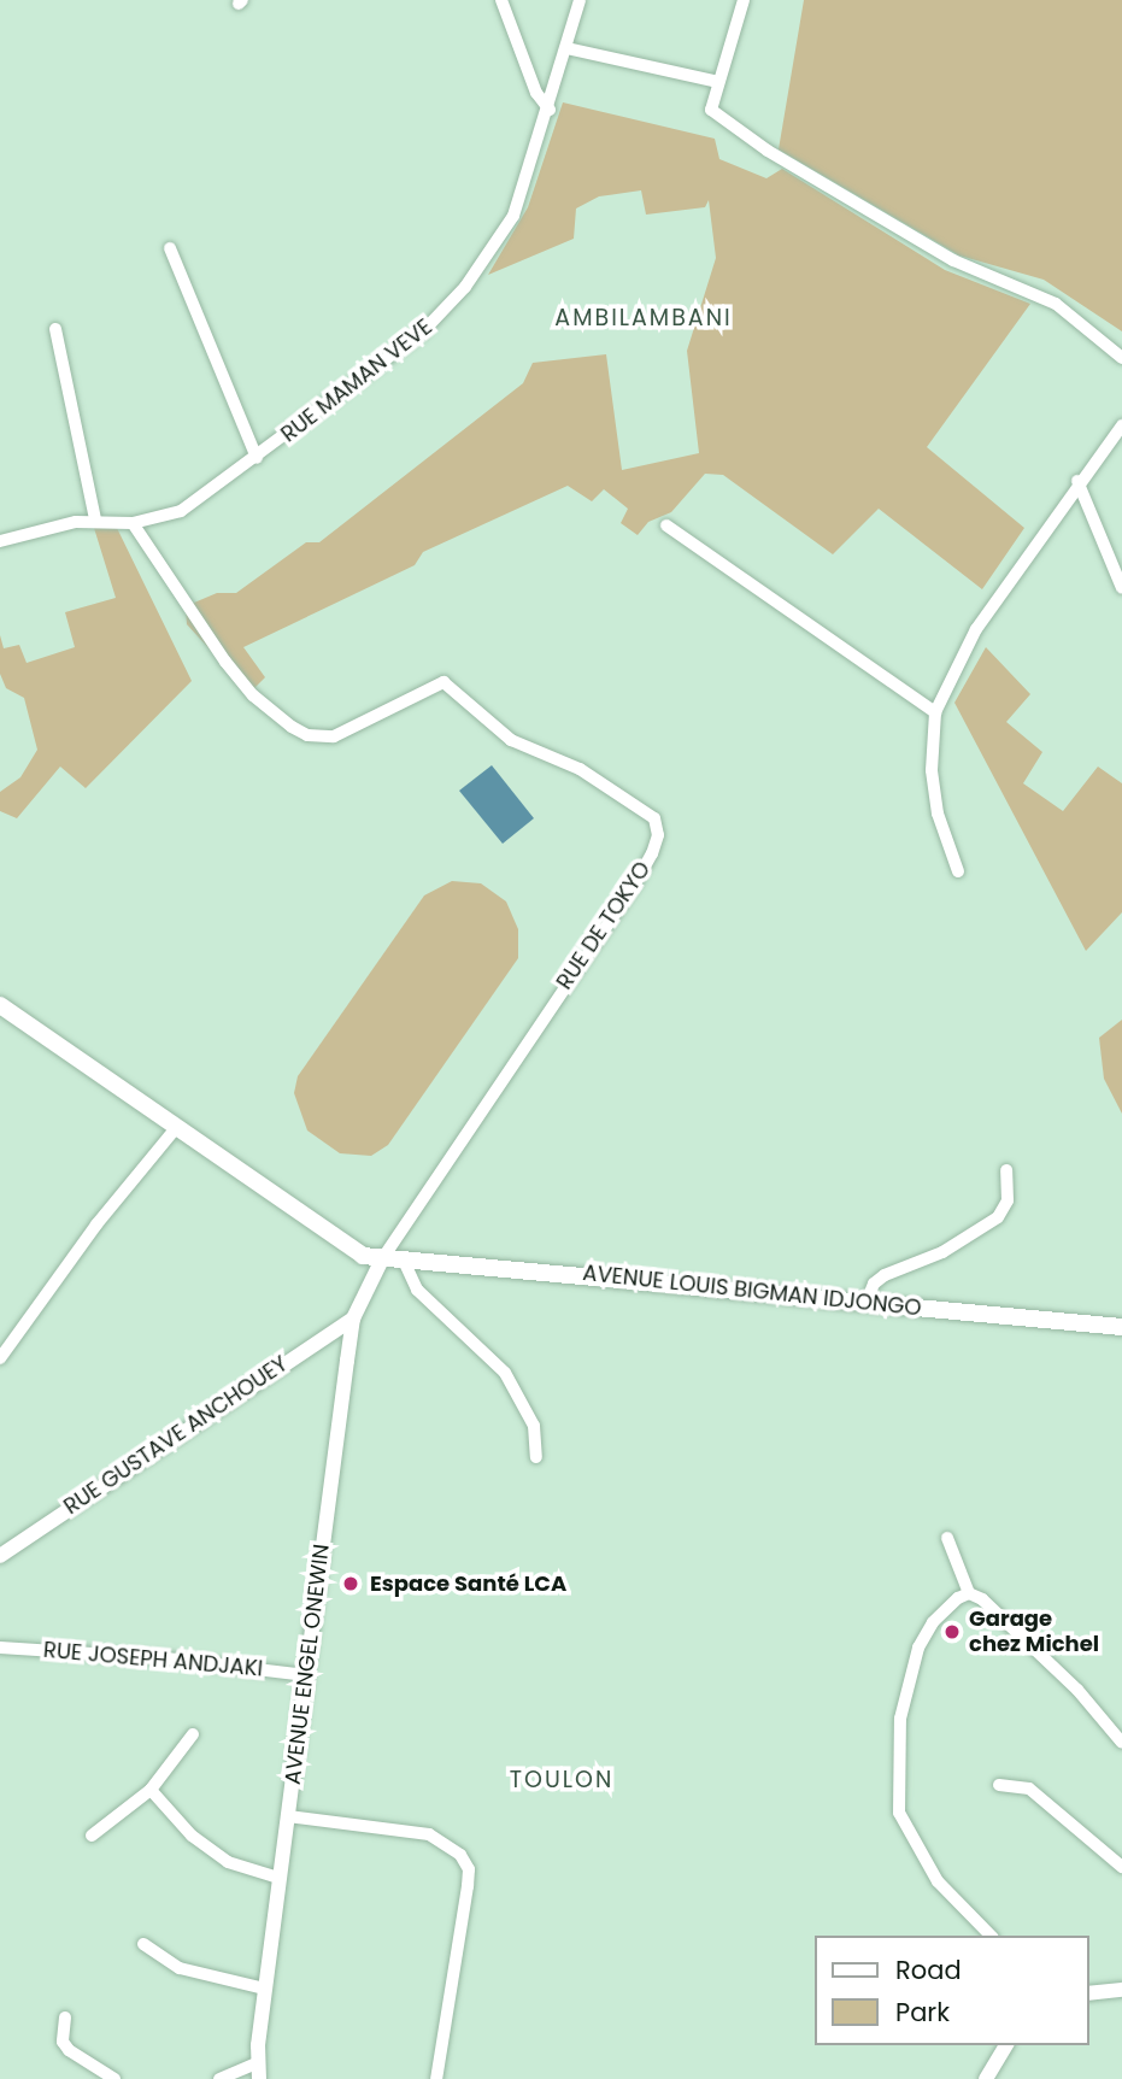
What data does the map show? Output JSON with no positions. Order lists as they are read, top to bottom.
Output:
{
  "streets": {
    "main road": ["AVENUE LOUIS BIGMAN IDJONGO"],
    "street": [
      "RUE MAMAN VEVE",
      "RUE DE TOKYO",
      "RUE GUSTAVE ANCHOUEY",
      "RUE JOSEPH ANDJAKI",
      "AVENUE ENGEL ONEWIN"
    ]
  },
  "crossings": [
    ["RUE MAMAN VEVE", "RUE DE TOKYO"],
    ["RUE DE TOKYO", "AVENUE LOUIS BIGMAN IDJONGO"],
    ["RUE DE TOKYO", "AVENUE ENGEL ONEWIN"],
    ["AVENUE LOUIS BIGMAN IDJONGO", "AVENUE ENGEL ONEWIN"],
    ["RUE GUSTAVE ANCHOUEY", "AVENUE ENGEL ONEWIN"],
    ["RUE JOSEPH ANDJAKI", "AVENUE ENGEL ONEWIN"]
  ],
  "districts": ["AMBILAMBANI", "TOULON"],
  "places": ["Espace Santé LCA", "Garage chez Michel"],
  "legend": ["Road", "Park"]
}
